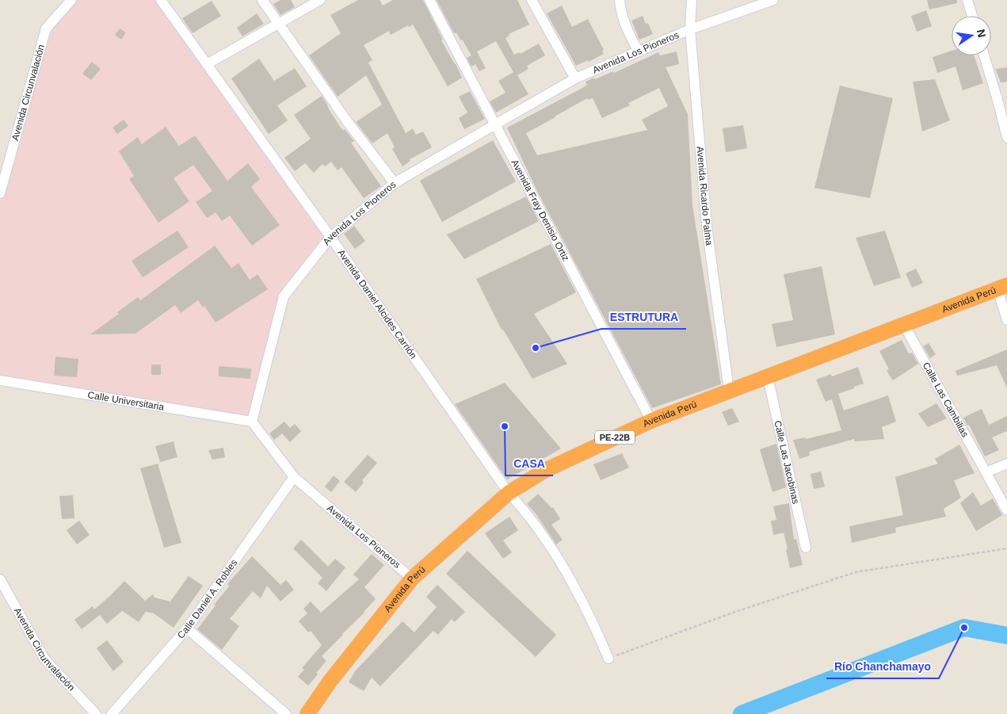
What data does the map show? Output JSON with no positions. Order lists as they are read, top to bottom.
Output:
{
  "streets": {
    "highway": ["Avenida Perú", "PE-22B"],
    "street": [
      "Avenida Los Pioneros",
      "Avenida Circunvalación",
      "Avenida Ricardo Palma",
      "Avenida Fray Denisio Ortiz",
      "Avenida Daniel Alcides Carrión",
      "Calle Las Cambilias",
      "Calle Universitaria",
      "Calle Las Jacobinas",
      "Calle Daniel A. Robles"
    ]
  },
  "crossings": [
    ["Avenida Los Pioneros", "Avenida Ricardo Palma"],
    ["Avenida Los Pioneros", "Avenida Fray Denisio Ortiz"],
    ["Avenida Los Pioneros", "Avenida Perú"],
    ["Avenida Los Pioneros", "Avenida Daniel Alcides Carrión"],
    ["Avenida Los Pioneros", "Calle Universitaria"],
    ["Avenida Los Pioneros", "Calle Daniel A. Robles"],
    ["Avenida Ricardo Palma", "Avenida Perú"],
    ["Avenida Fray Denisio Ortiz", "Avenida Perú"],
    ["Avenida Perú", "Avenida Daniel Alcides Carrión"],
    ["Avenida Perú", "Calle Las Cambilias"],
    ["Avenida Perú", "Calle Las Jacobinas"]
  ],
  "places": ["ESTRUTURA", "CASA", "Río Chanchamayo"],
  "north": "right"
}
